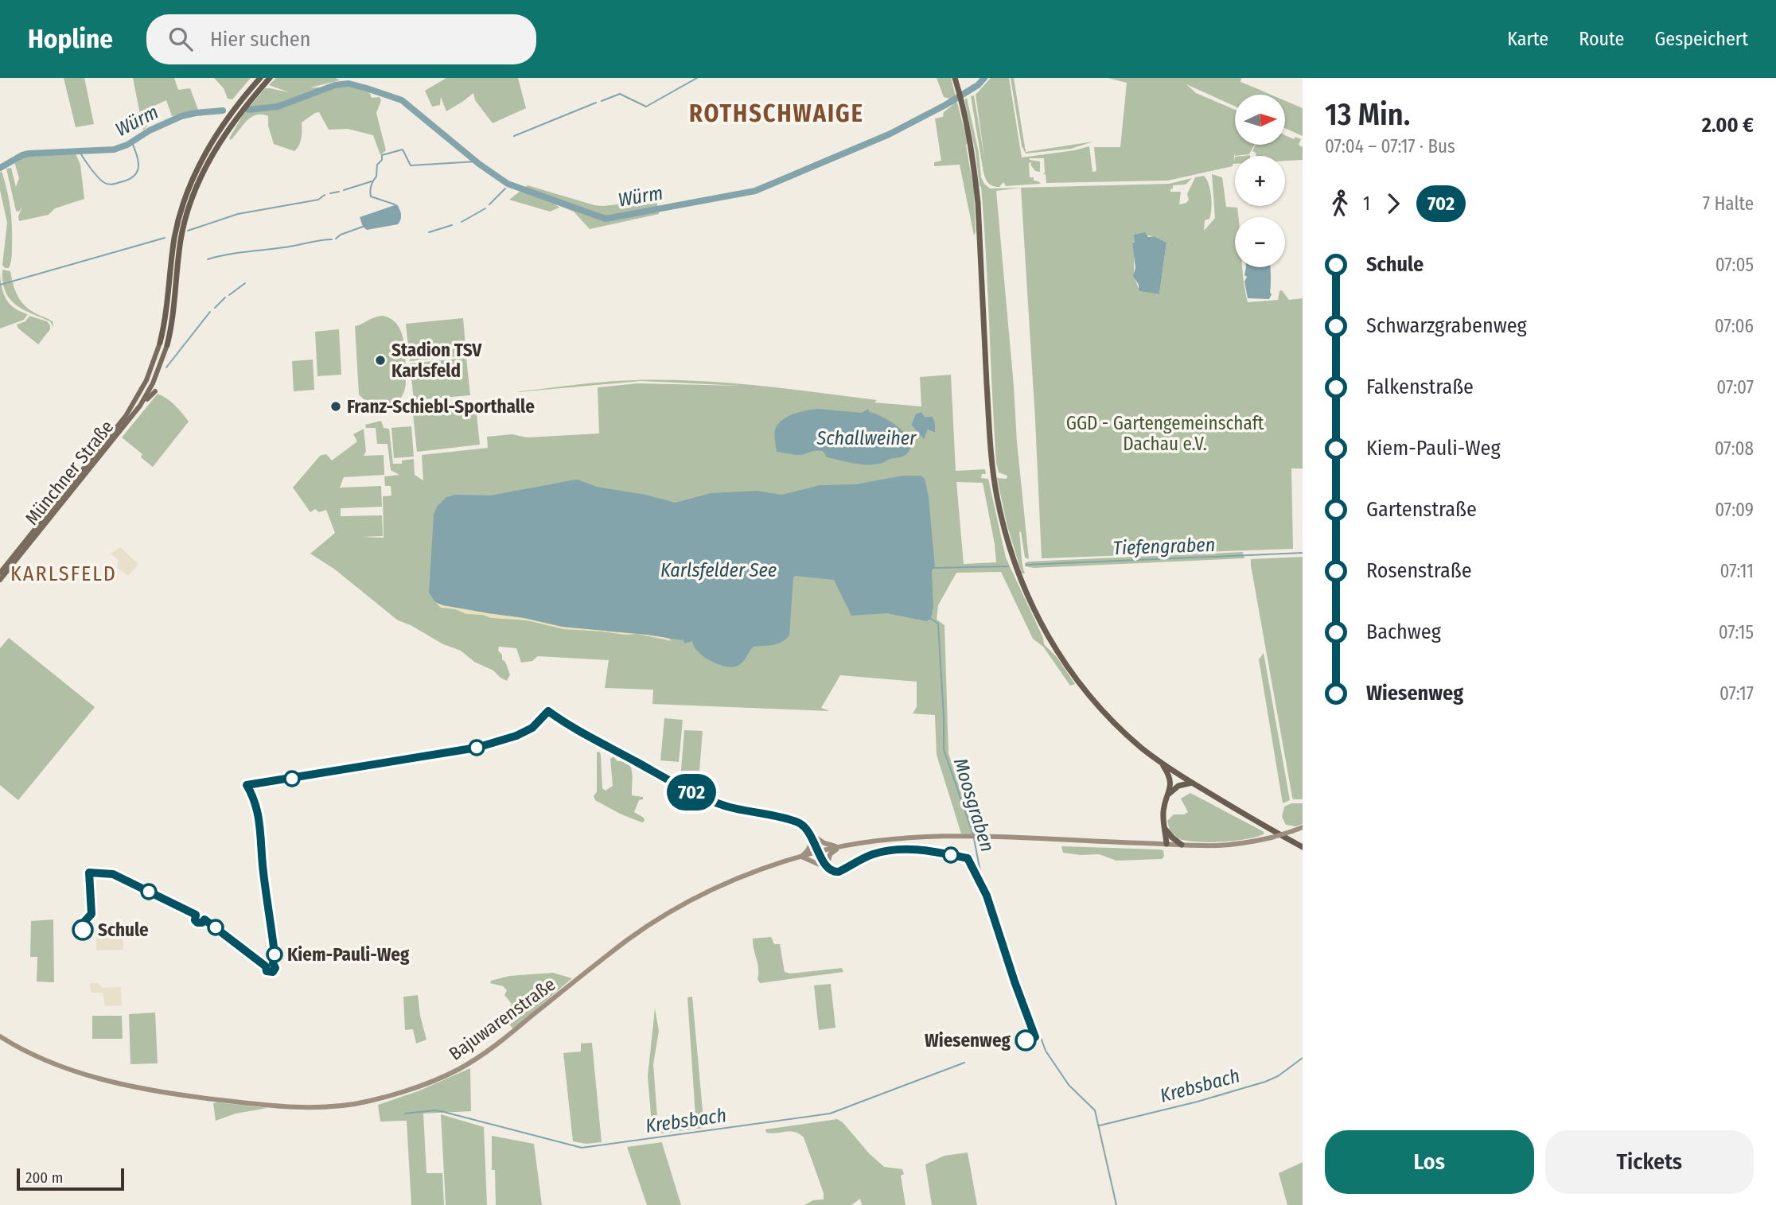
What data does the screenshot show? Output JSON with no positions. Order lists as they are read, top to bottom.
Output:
{
  "streets": {
    "main road": ["Münchner Straße", "Bajuwarenstraße"]
  },
  "districts": ["ROTHSCHWAIGE", "KARLSFELD"],
  "water": [
    "Würm",
    "Schallweiher",
    "Tiefengraben",
    "Karlsfelder See",
    "Moosgraben",
    "Krebsbach"
  ],
  "parks": ["GGD - Gartengemeinschaft Dachau e.V."],
  "places": [
    "Stadion TSV Karlsfeld",
    "Franz-Schiebl-Sporthalle",
    "Schule",
    "Kiem-Pauli-Weg",
    "Wiesenweg"
  ],
  "lines": ["bus line 702"],
  "scale_bar": "200 m",
  "north": "right",
  "page": {
    "header": "Hopline",
    "search": "Hier suchen",
    "nav": ["Karte", "Route", "Gespeichert"],
    "on_map": "702",
    "heading": ["13 Min.", "07:04 – 07:17 · Bus", "2.00 €"],
    "map_buttons": ["+", "−"],
    "legs": ["1", "702", "7 Halte"],
    "list": [
      {
        "name": "Schule",
        "value": "07:05"
      },
      {
        "name": "Schwarzgrabenweg",
        "value": "07:06"
      },
      {
        "name": "Falkenstraße",
        "value": "07:07"
      },
      {
        "name": "Kiem-Pauli-Weg",
        "value": "07:08"
      },
      {
        "name": "Gartenstraße",
        "value": "07:09"
      },
      {
        "name": "Rosenstraße",
        "value": "07:11"
      },
      {
        "name": "Bachweg",
        "value": "07:15"
      },
      {
        "name": "Wiesenweg",
        "value": "07:17"
      }
    ],
    "buttons": ["Los", "Tickets"],
    "scale": "200 m"
  }
}
